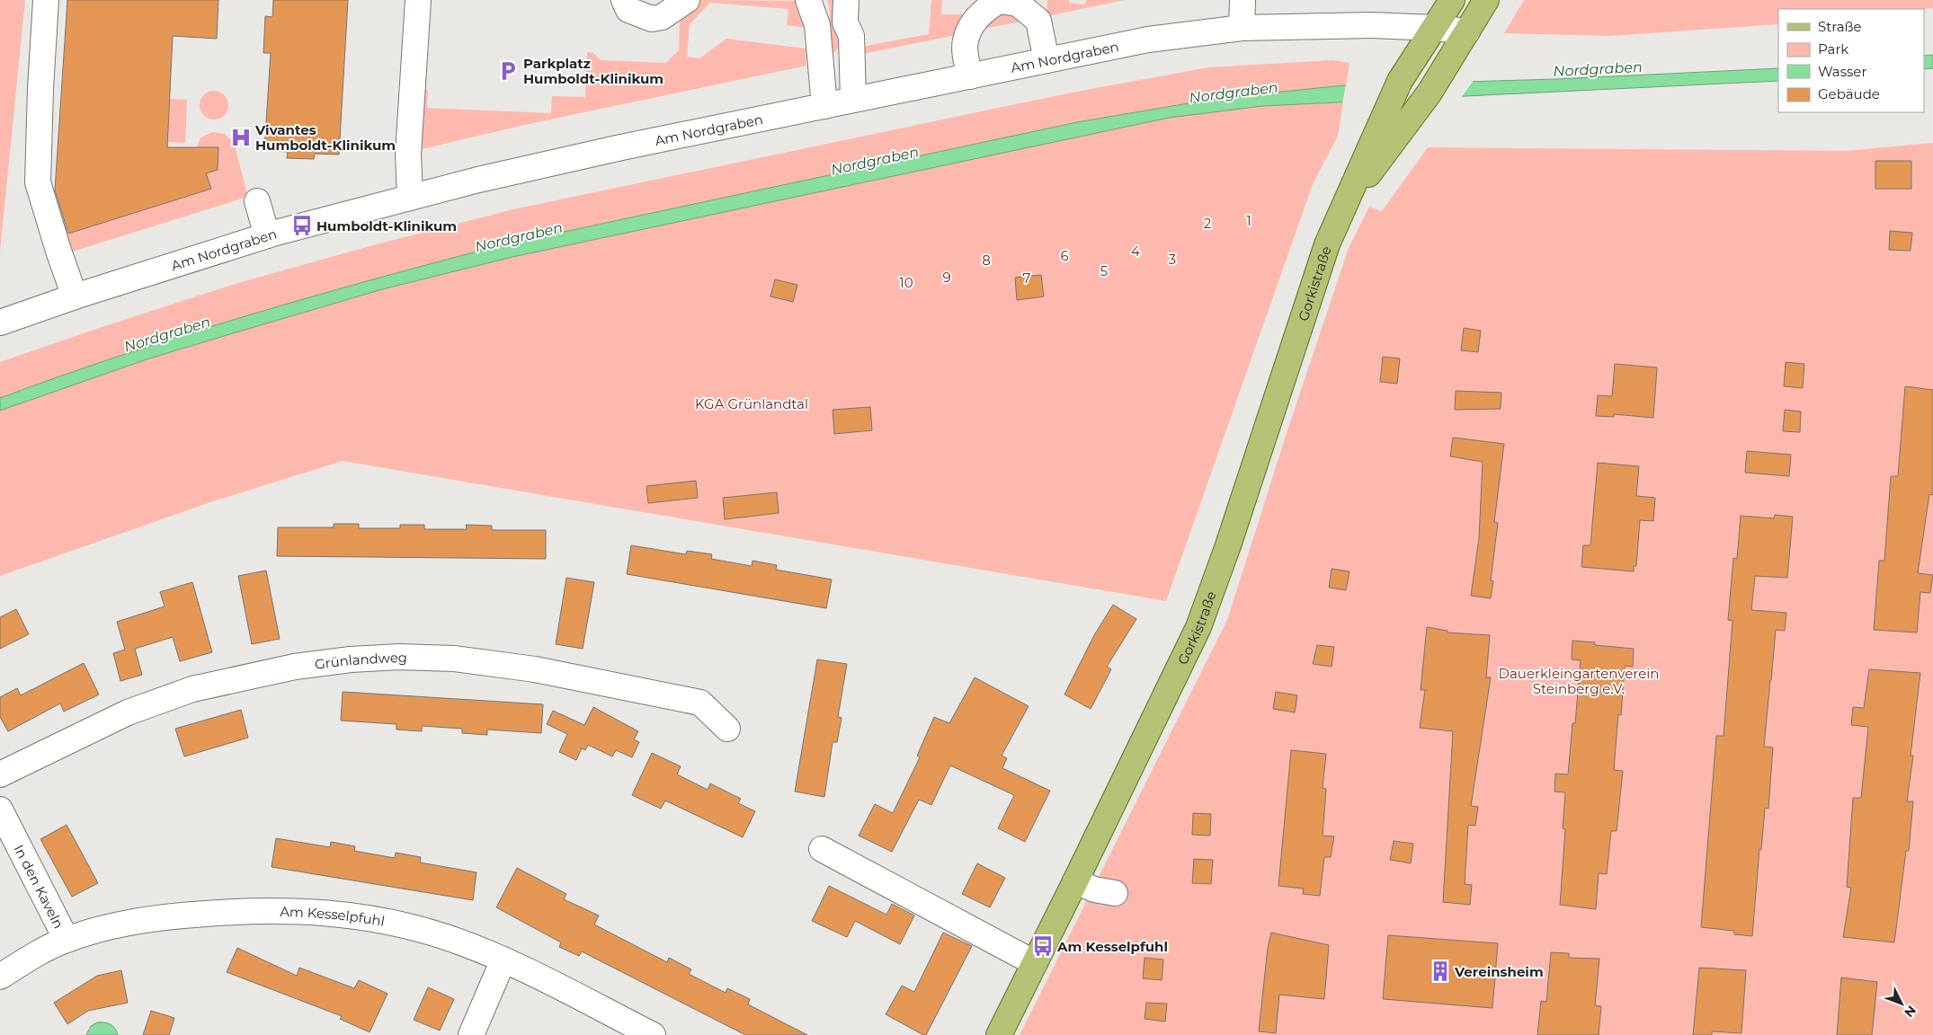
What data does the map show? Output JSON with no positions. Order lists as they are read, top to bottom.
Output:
{
  "streets": {
    "main road": ["Gorkistraße"],
    "street": [
      "Am Nordgraben",
      "Grünlandweg",
      "In den Kaveln",
      "Am Kesselpfuhl"
    ]
  },
  "crossings": [
    ["Am Nordgraben", "Gorkistraße"],
    ["In den Kaveln", "Am Kesselpfuhl"]
  ],
  "water": ["Nordgraben"],
  "parks": [
    "1",
    "2",
    "4",
    "6",
    "3",
    "8",
    "5",
    "9",
    "7",
    "10",
    "KGA Grünlandtal",
    "Dauerkleingartenverein Steinberg e.V."
  ],
  "places": {
    "parking": ["Parkplatz Humboldt-Klinikum"],
    "hospital": ["Vivantes Humboldt-Klinikum"],
    "bus stop": ["Humboldt-Klinikum", "Am Kesselpfuhl"],
    "building": ["Vereinsheim"]
  },
  "legend": [
    "Straße",
    "Park",
    "Wasser",
    "Gebäude"
  ],
  "north": "bottom right"
}
